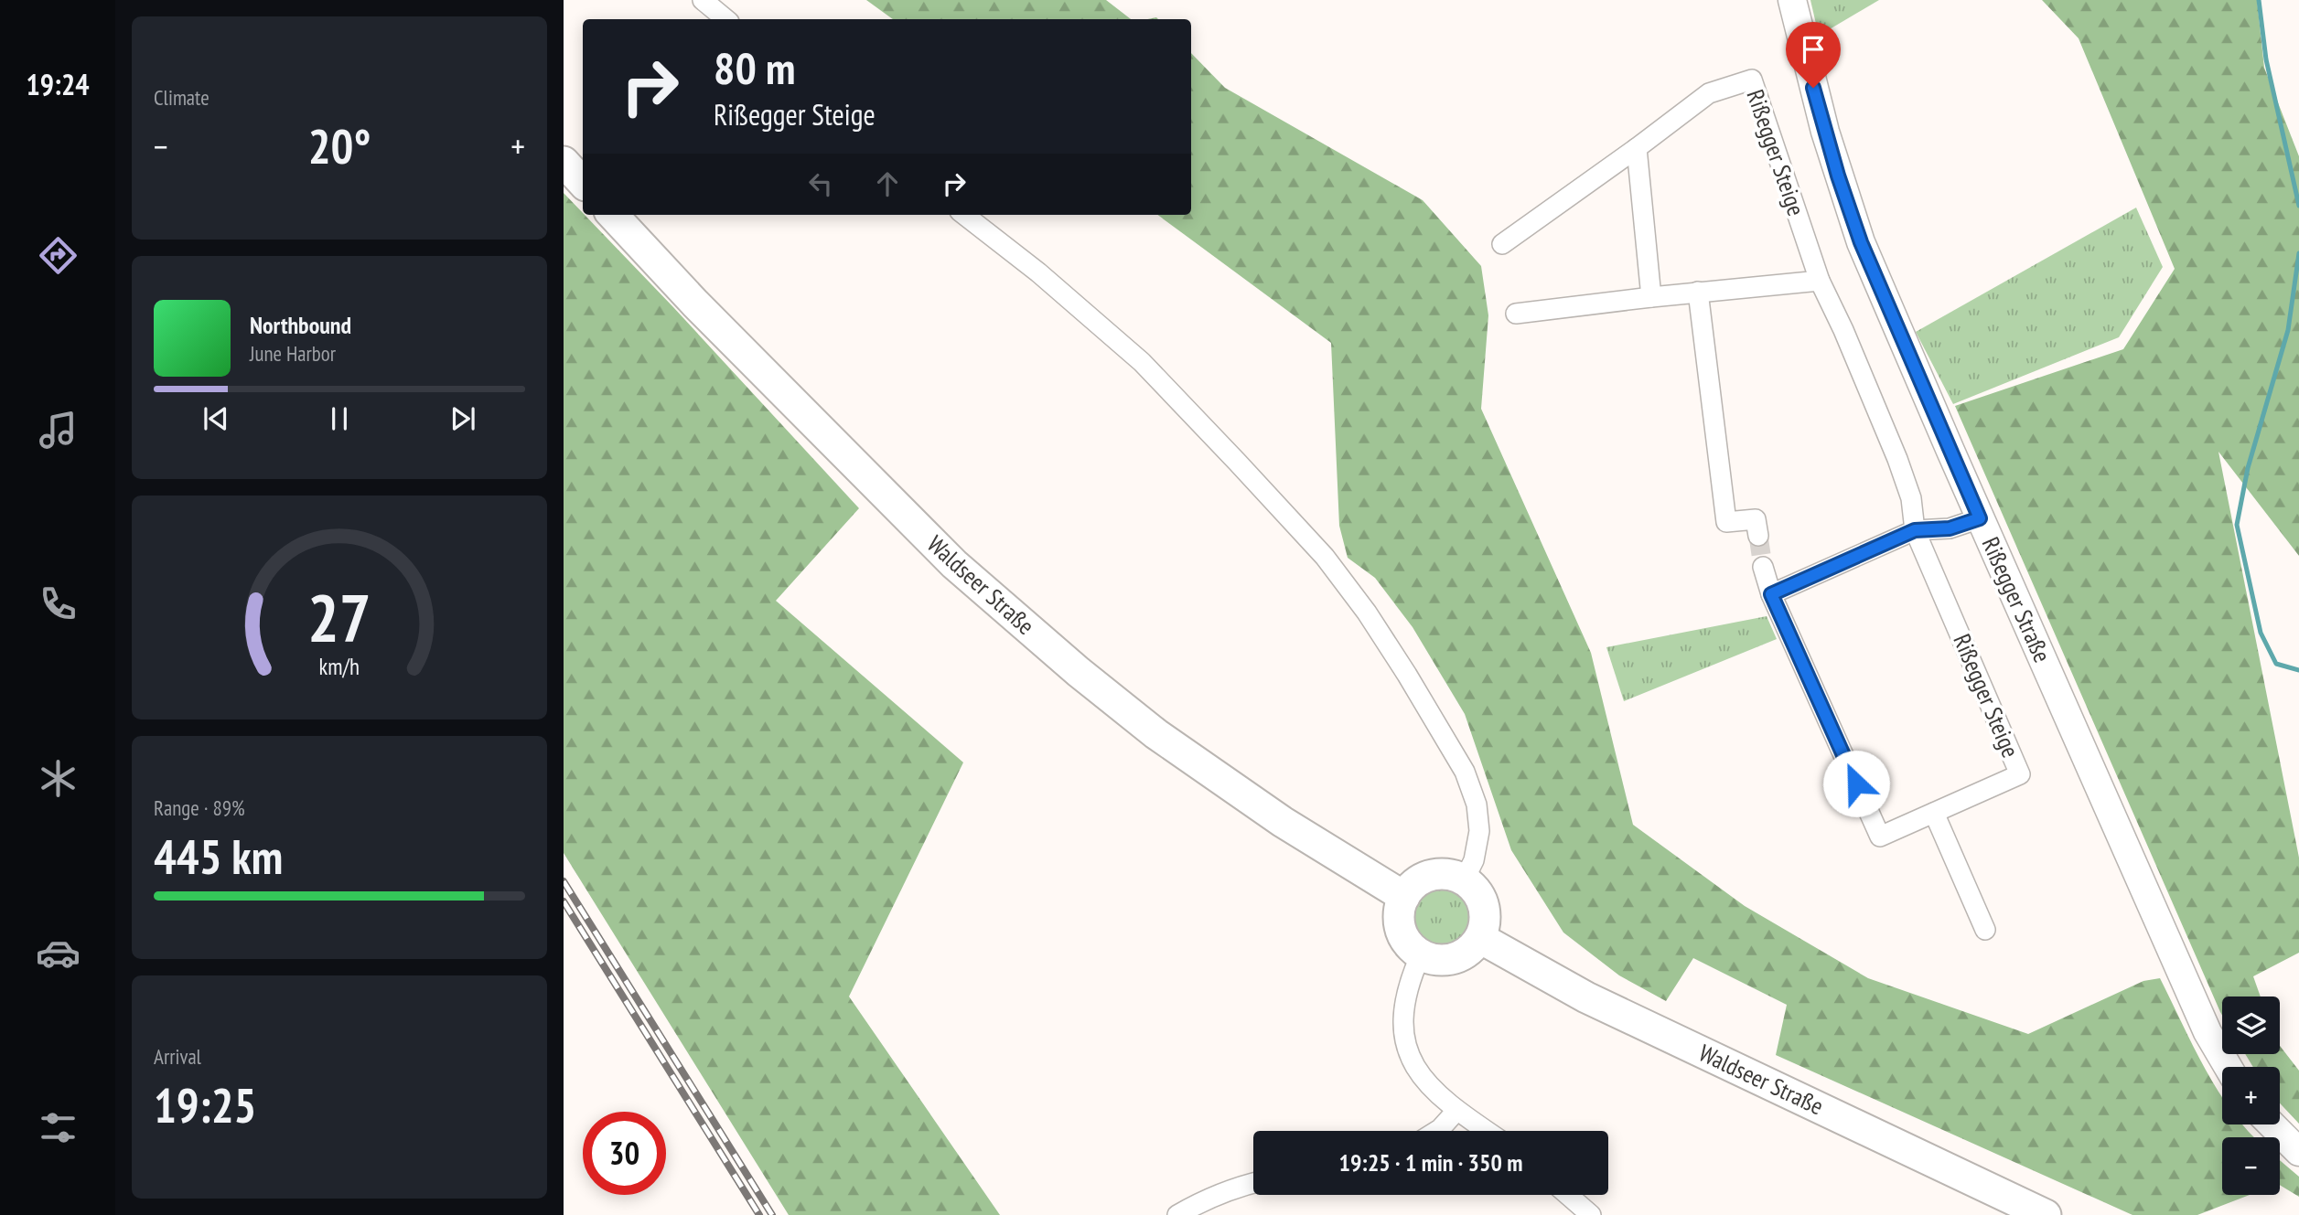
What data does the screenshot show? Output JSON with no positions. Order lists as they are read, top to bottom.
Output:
{
  "streets": {
    "main road": ["Waldseer Straße"],
    "street": ["Rißegger Steige", "Rißegger Straße"]
  },
  "page": {
    "tabs": "19:24",
    "tile": [
      "Climate",
      ["Range · 89%", "445 km"],
      ["Arrival", "19:25"]
    ],
    "turn": ["80 m", "Rißegger Steige"],
    "heat": ["−", "20°", "+"],
    "song": ["Northbound", "June Harbor"],
    "map_buttons": ["+", "−"],
    "limit": "30",
    "trip": "19:25 · 1 min · 350 m",
    "gauge": ["27", "km/h"]
  }
}
